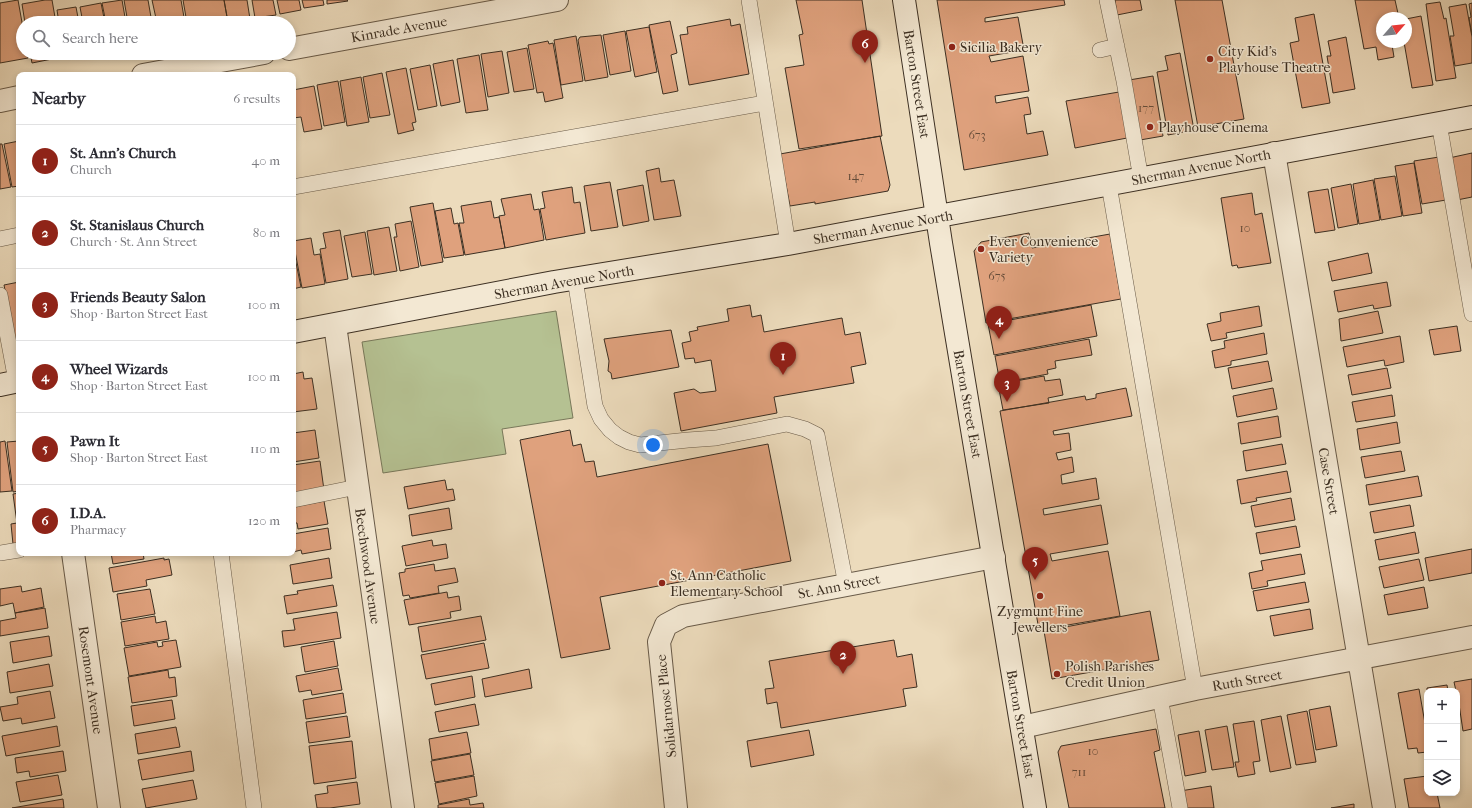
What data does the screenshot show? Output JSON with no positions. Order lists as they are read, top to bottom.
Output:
{
  "streets": {
    "street": [
      "Kinrade Avenue",
      "Barton Street East",
      "Sherman Avenue North",
      "Case Street",
      "Beechwood Avenue",
      "St. Ann Street",
      "Rosemont Avenue",
      "Ruth Street",
      "Solidarnosc Place"
    ]
  },
  "crossings": [
    ["Barton Street East", "Sherman Avenue North"],
    ["Barton Street East", "St. Ann Street"],
    ["Barton Street East", "Ruth Street"],
    ["Sherman Avenue North", "Case Street"],
    ["Sherman Avenue North", "Beechwood Avenue"],
    ["Case Street", "Ruth Street"],
    ["St. Ann Street", "Solidarnosc Place"]
  ],
  "places": [
    "Sicilia Bakery",
    "City Kid's Playhouse Theatre",
    "Playhouse Cinema",
    "Ever Convenience Variety",
    "St. Ann Catholic Elementary School",
    "Zygmunt Fine Jewellers",
    "Polish Parishes Credit Union"
  ],
  "house_numbers": [
    "177",
    "673",
    "147",
    "10",
    "675",
    "10",
    "711"
  ],
  "north": "top right",
  "page": {
    "search": "Search here",
    "pins": [
      "6",
      "4",
      "1",
      "3",
      "5",
      "2"
    ],
    "heading": ["Nearby", "6 results"],
    "list": [
      {
        "mark": "1",
        "name": "St. Ann's Church",
        "note": "Church",
        "value": "40 m"
      },
      {
        "mark": "2",
        "name": "St. Stanislaus Church",
        "note": "Church · St. Ann Street",
        "value": "80 m"
      },
      {
        "mark": "3",
        "name": "Friends Beauty Salon",
        "note": "Shop · Barton Street East",
        "value": "100 m"
      },
      {
        "mark": "4",
        "name": "Wheel Wizards",
        "note": "Shop · Barton Street East",
        "value": "100 m"
      },
      {
        "mark": "5",
        "name": "Pawn It",
        "note": "Shop · Barton Street East",
        "value": "110 m"
      },
      {
        "mark": "6",
        "name": "I.D.A.",
        "note": "Pharmacy",
        "value": "120 m"
      }
    ],
    "map_buttons": ["+", "−"]
  }
}
